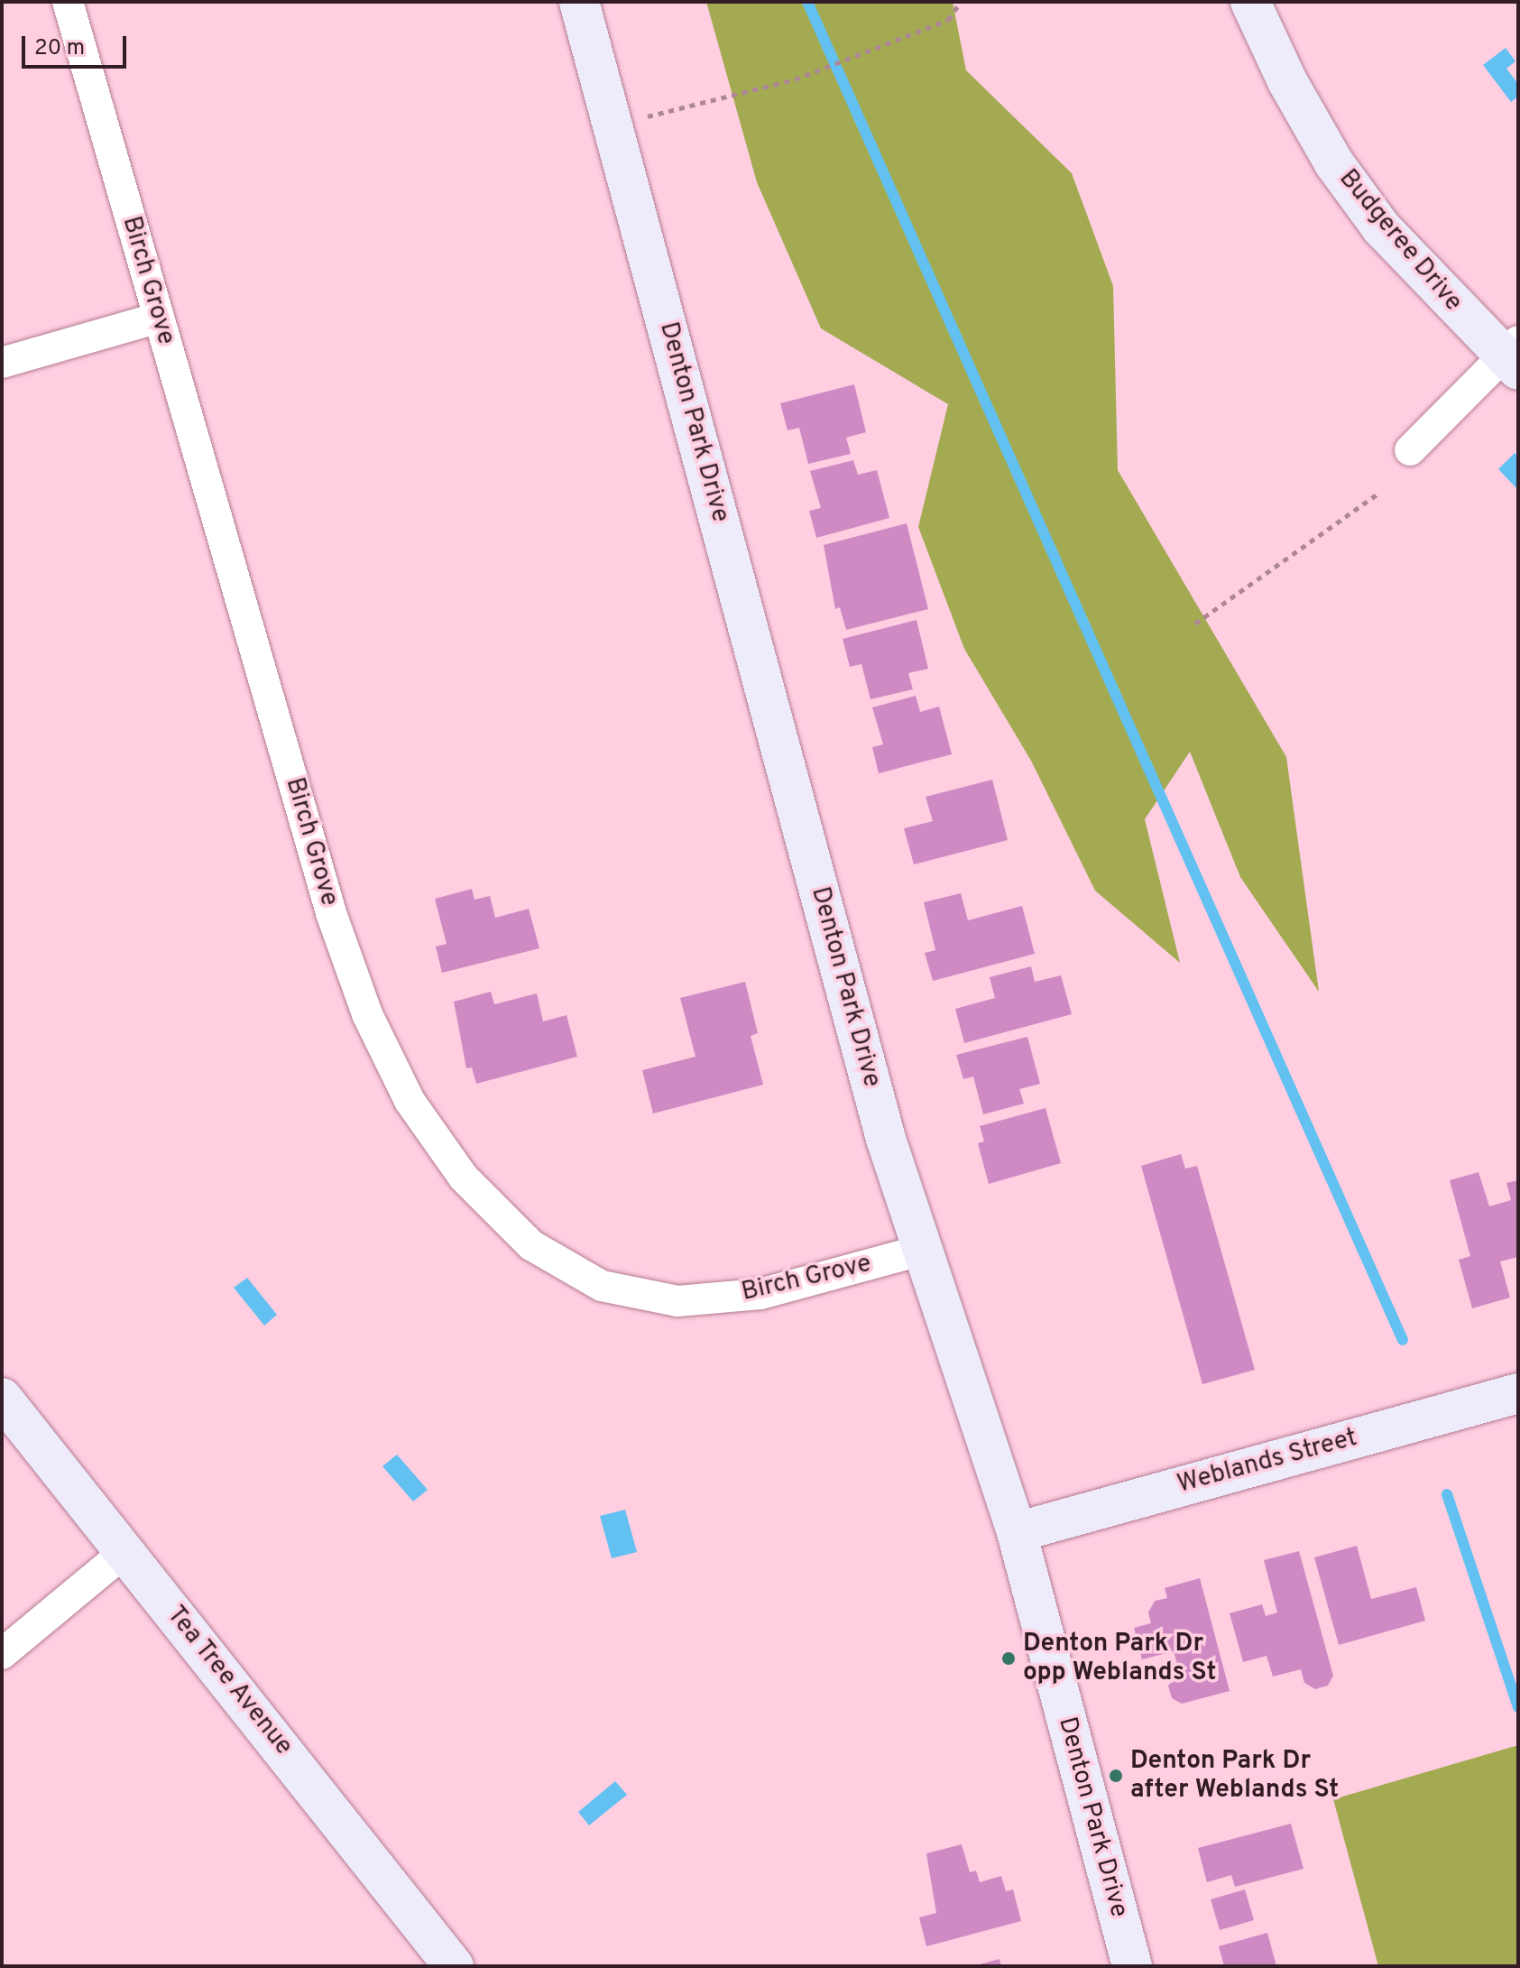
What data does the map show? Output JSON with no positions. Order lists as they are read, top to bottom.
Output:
{
  "streets": {
    "main road": [
      "Budgeree Drive",
      "Denton Park Drive",
      "Weblands Street",
      "Tea Tree Avenue"
    ],
    "street": ["Birch Grove"]
  },
  "crossings": [
    ["Birch Grove", "Denton Park Drive"],
    ["Denton Park Drive", "Weblands Street"]
  ],
  "places": ["Denton Park Dr opp Weblands St", "Denton Park Dr after Weblands St"],
  "scale_bar": "20 m"
}
